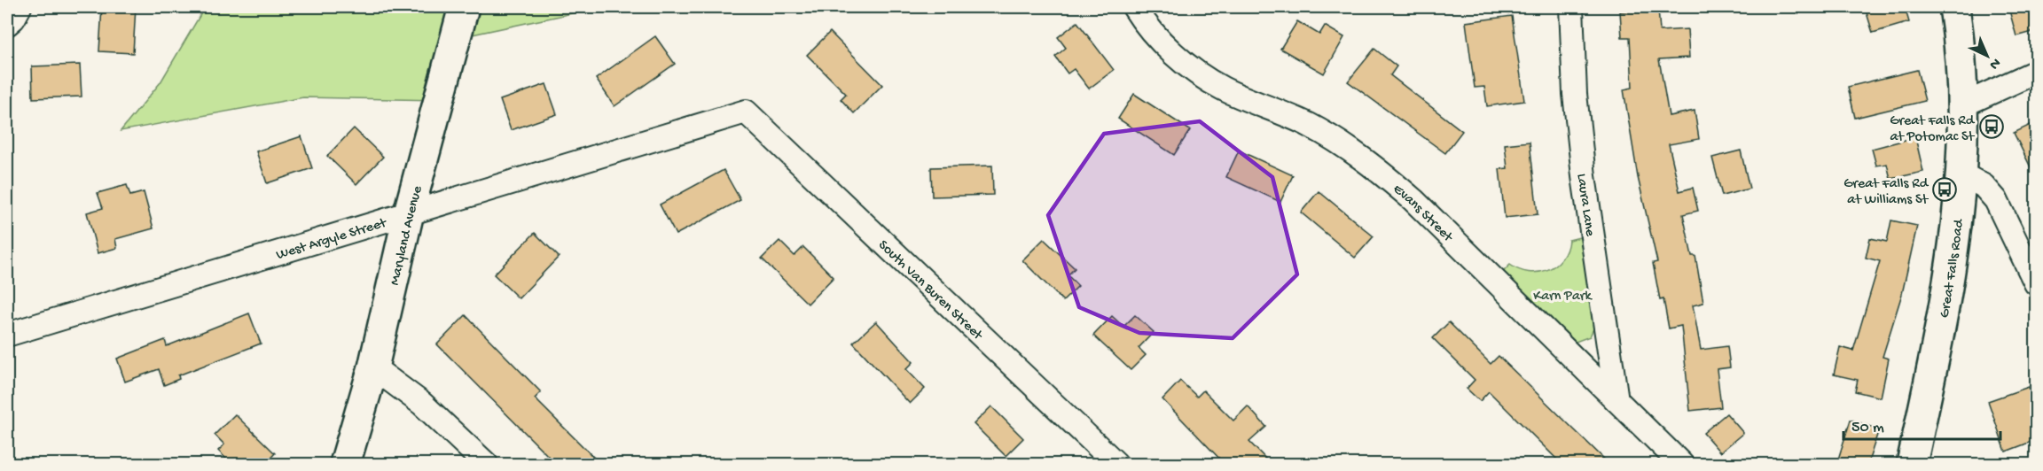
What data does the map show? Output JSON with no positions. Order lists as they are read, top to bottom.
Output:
{
  "streets": {
    "main road": ["Maryland Avenue", "Great Falls Road"],
    "street": [
      "Laura Lane",
      "Evans Street",
      "West Argyle Street",
      "South Van Buren Street"
    ]
  },
  "crossings": [
    ["Laura Lane", "Evans Street"],
    ["Maryland Avenue", "West Argyle Street"],
    ["West Argyle Street", "South Van Buren Street"]
  ],
  "parks": ["Karn Park"],
  "places": {
    "bus stop": ["Great Falls Rd at Potomac St", "Great Falls Rd at Williams St"]
  },
  "scale_bar": "50 m",
  "north": "bottom right"
}
